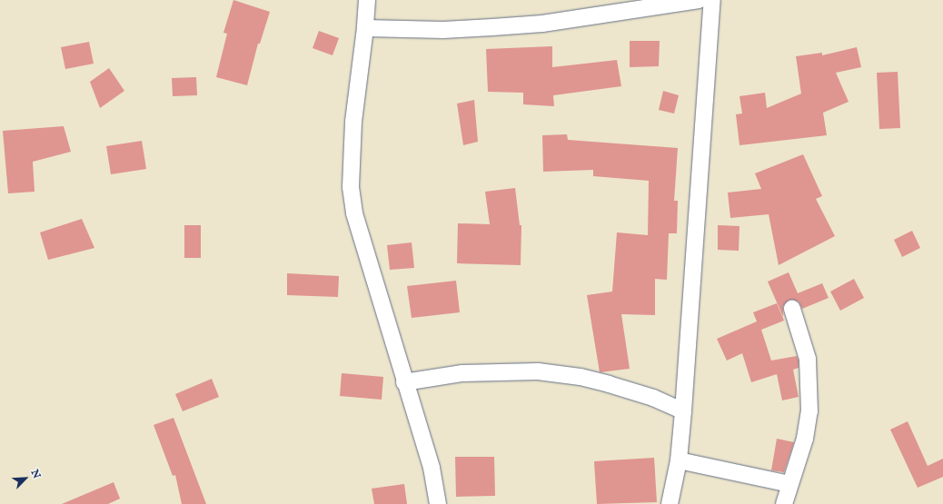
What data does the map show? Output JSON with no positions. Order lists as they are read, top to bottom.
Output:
{
  "north": "top right"
}
